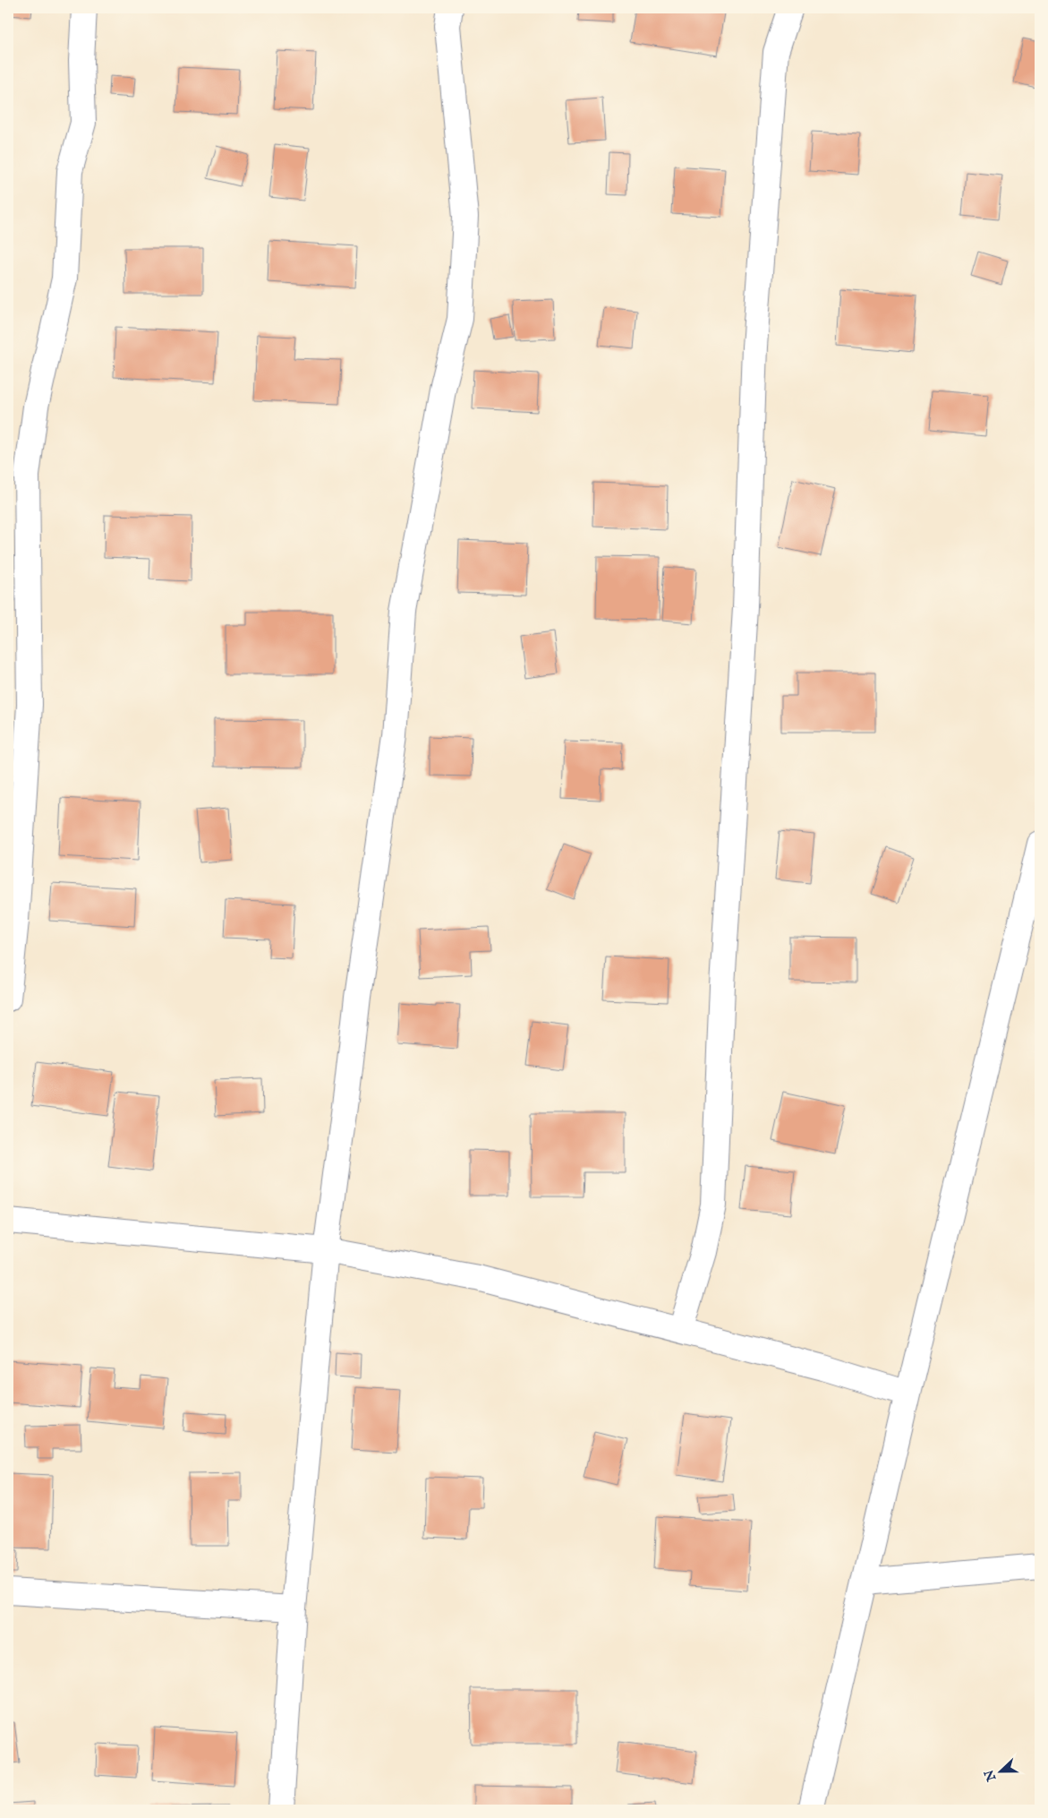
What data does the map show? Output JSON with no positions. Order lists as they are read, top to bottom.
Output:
{
  "north": "left"
}
